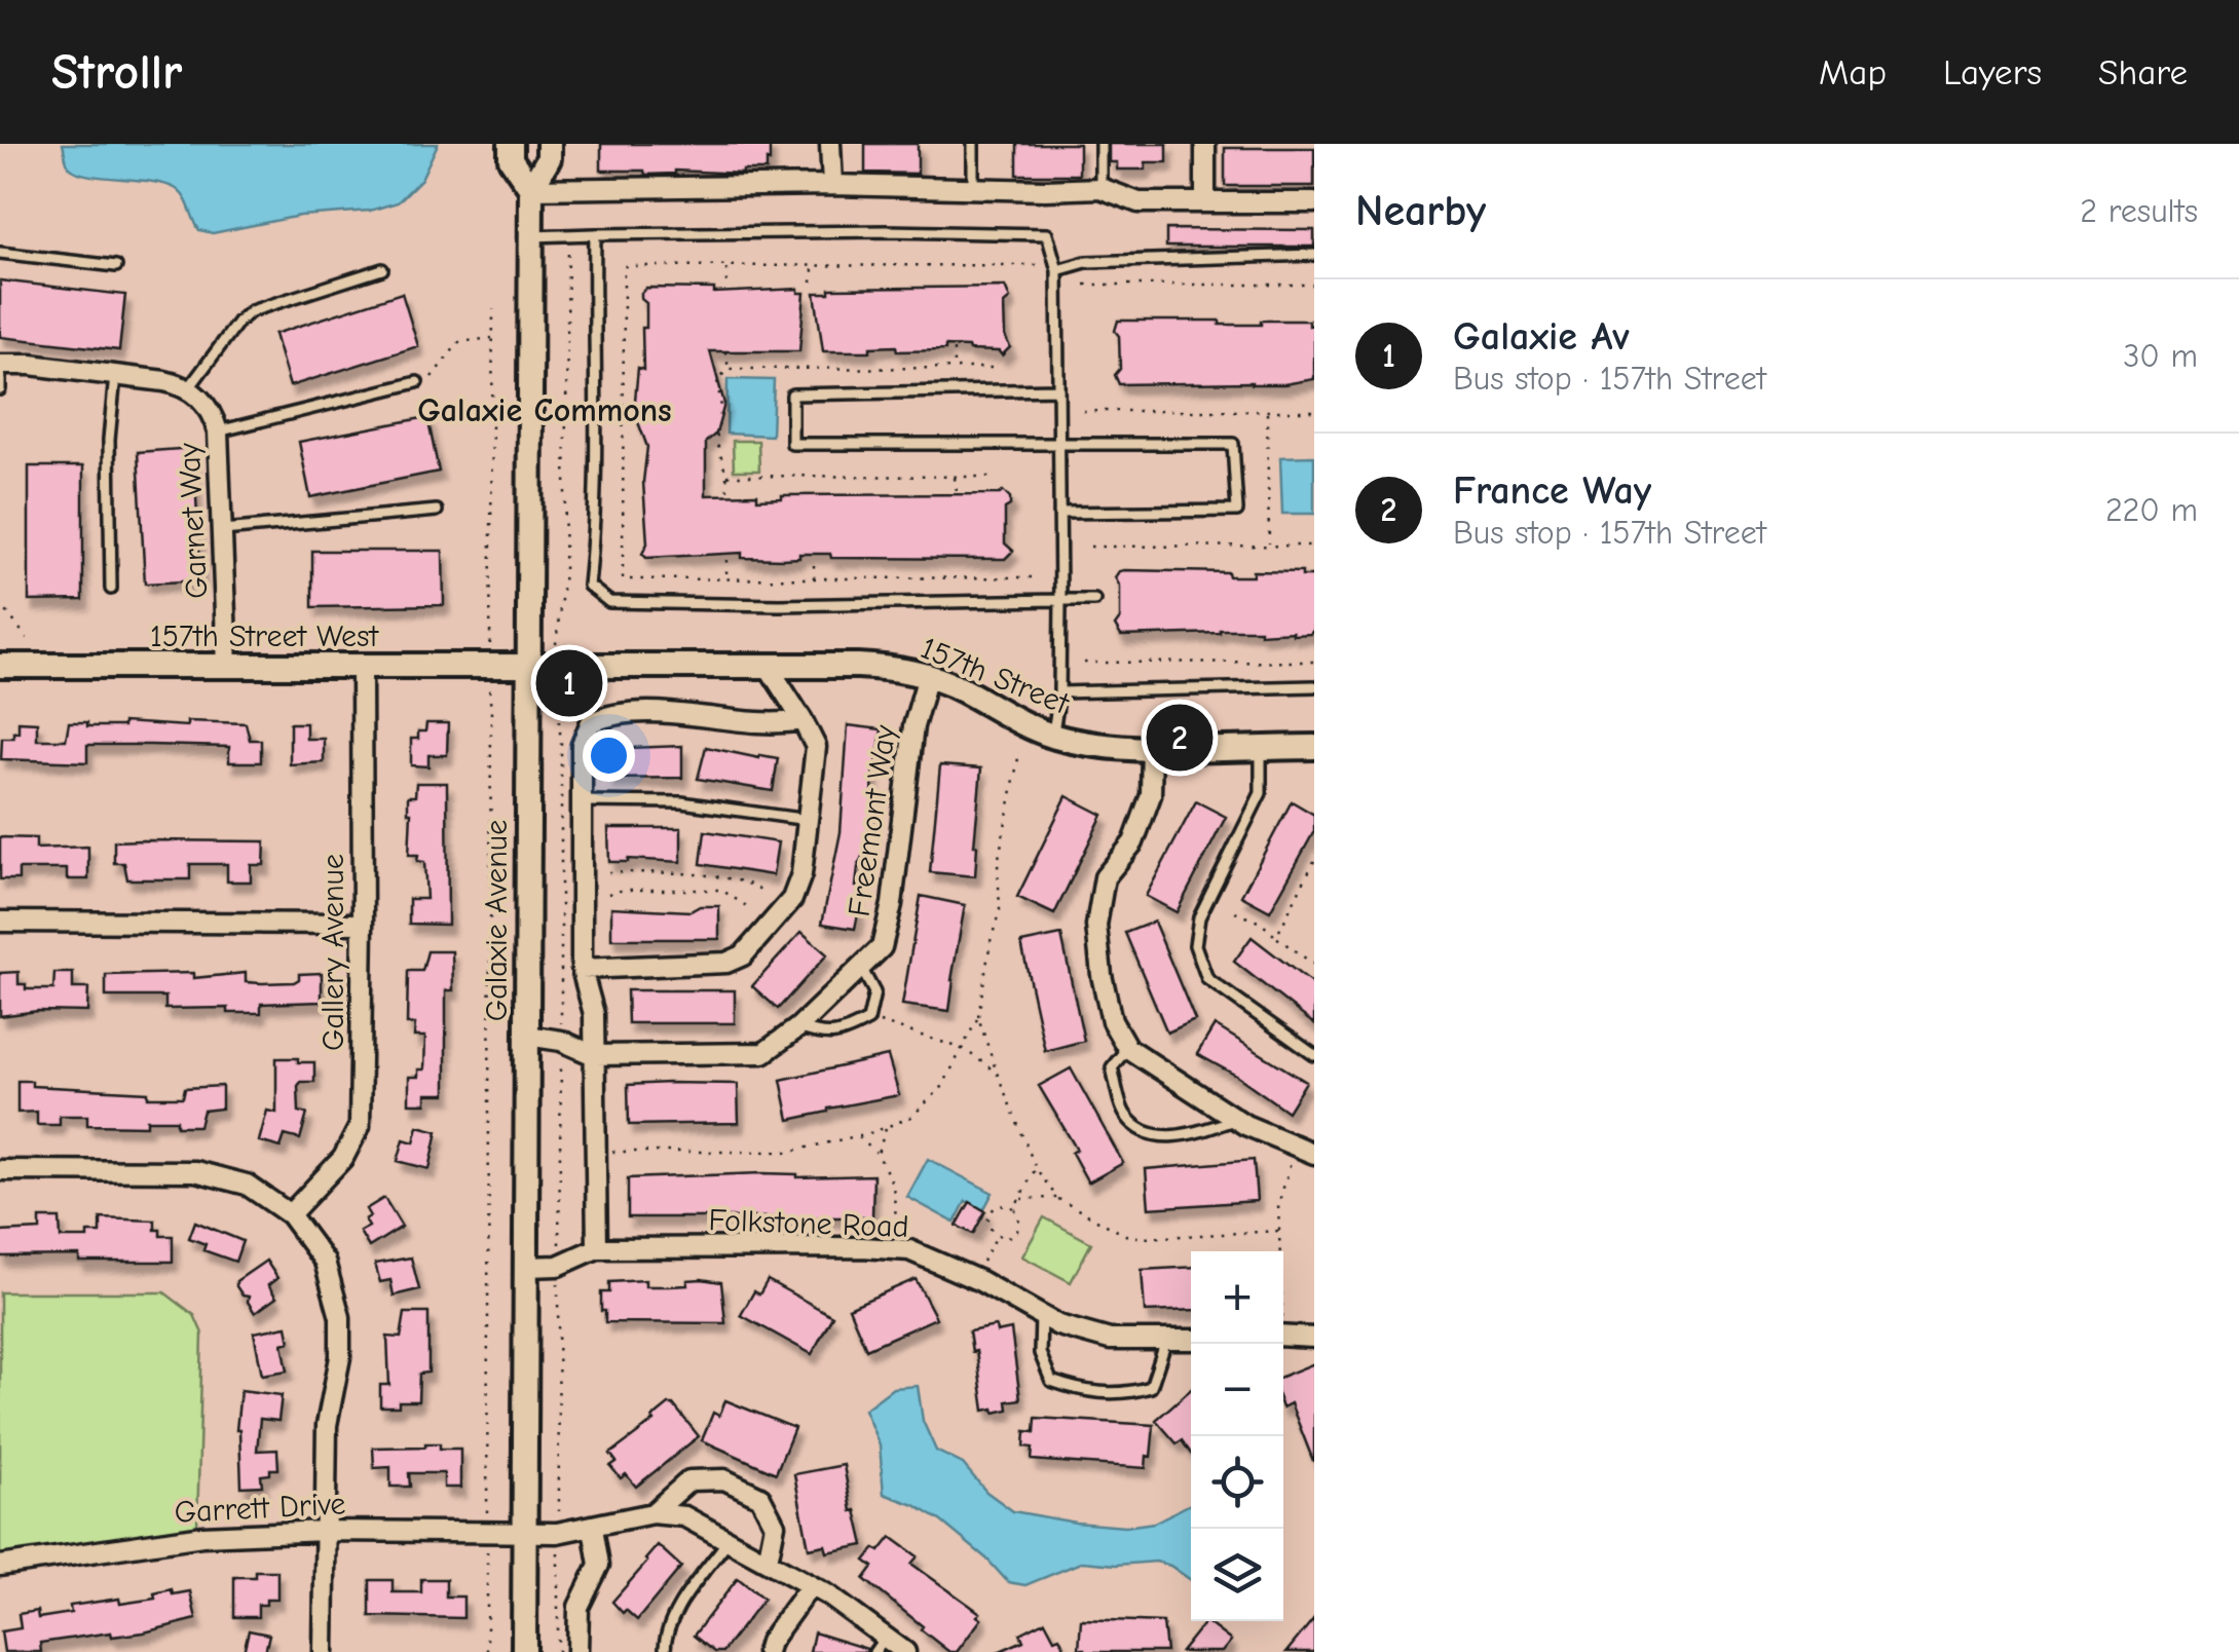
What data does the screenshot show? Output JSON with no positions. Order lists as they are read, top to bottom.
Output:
{
  "streets": {
    "street": [
      "Garnet Way",
      "157th Street West",
      "157th Street",
      "Freemont Way",
      "Galaxie Avenue",
      "Gallery Avenue",
      "Folkstone Road",
      "Garrett Drive"
    ]
  },
  "crossings": [
    ["Garnet Way", "157th Street West"],
    ["157th Street West", "157th Street"],
    ["157th Street West", "Galaxie Avenue"],
    ["157th Street West", "Gallery Avenue"],
    ["157th Street", "Freemont Way"],
    ["157th Street", "Galaxie Avenue"],
    ["Freemont Way", "Galaxie Avenue"],
    ["Galaxie Avenue", "Folkstone Road"],
    ["Galaxie Avenue", "Garrett Drive"]
  ],
  "districts": ["Galaxie Commons"],
  "page": {
    "header": "Strollr",
    "nav": ["Map", "Layers", "Share"],
    "heading": ["Nearby", "2 results"],
    "list": [
      {
        "mark": "1",
        "name": "Galaxie Av",
        "note": "Bus stop · 157th Street",
        "value": "30 m"
      },
      {
        "mark": "2",
        "name": "France Way",
        "note": "Bus stop · 157th Street",
        "value": "220 m"
      }
    ],
    "pins": ["1", "2"],
    "map_buttons": ["+", "−"]
  }
}
